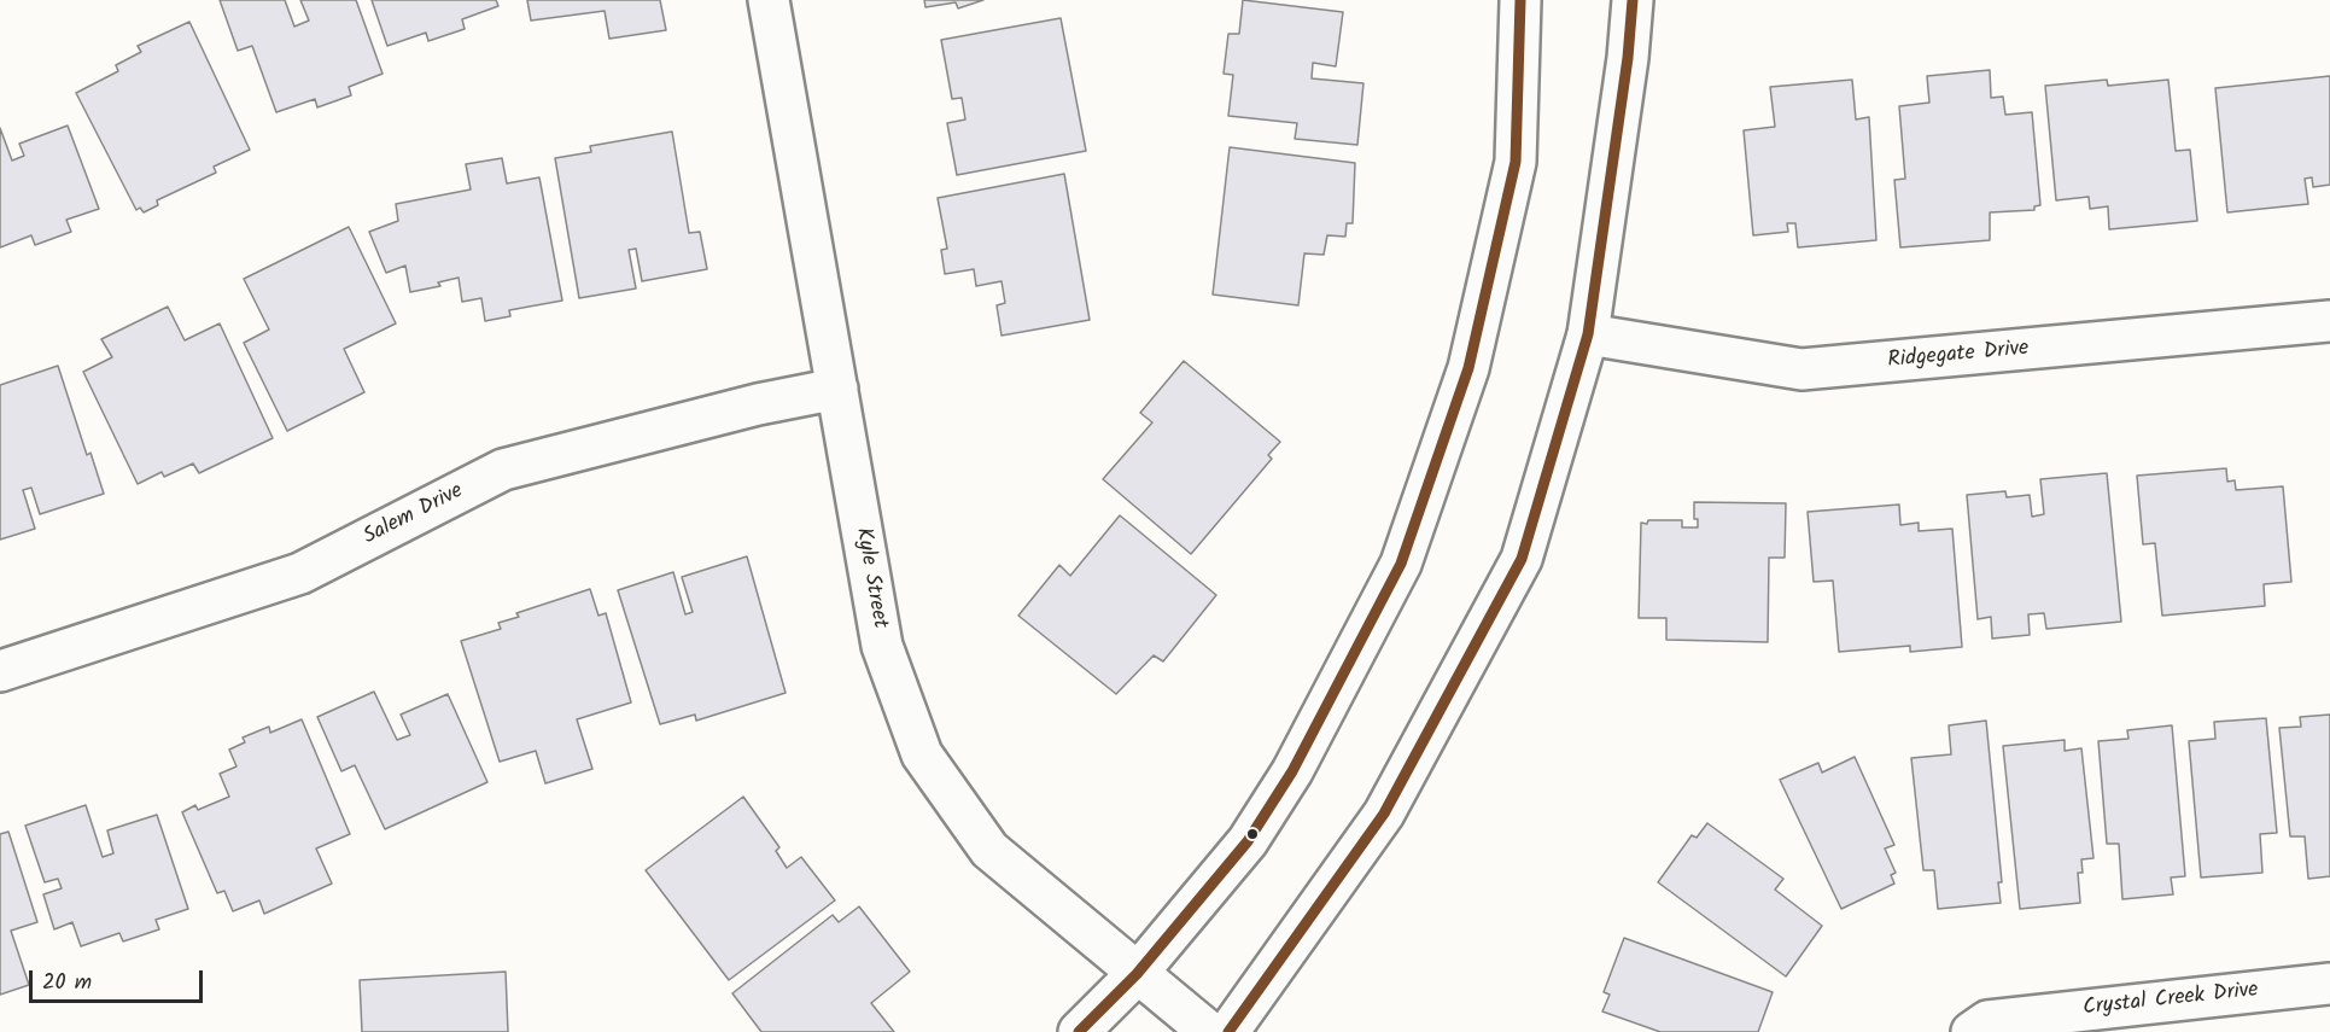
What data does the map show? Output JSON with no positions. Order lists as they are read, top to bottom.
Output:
{
  "streets": {
    "street": [
      "Ridgegate Drive",
      "Salem Drive",
      "Kyle Street",
      "Crystal Creek Drive"
    ]
  },
  "crossings": [
    ["Salem Drive", "Kyle Street"]
  ],
  "scale_bar": "20 m"
}
